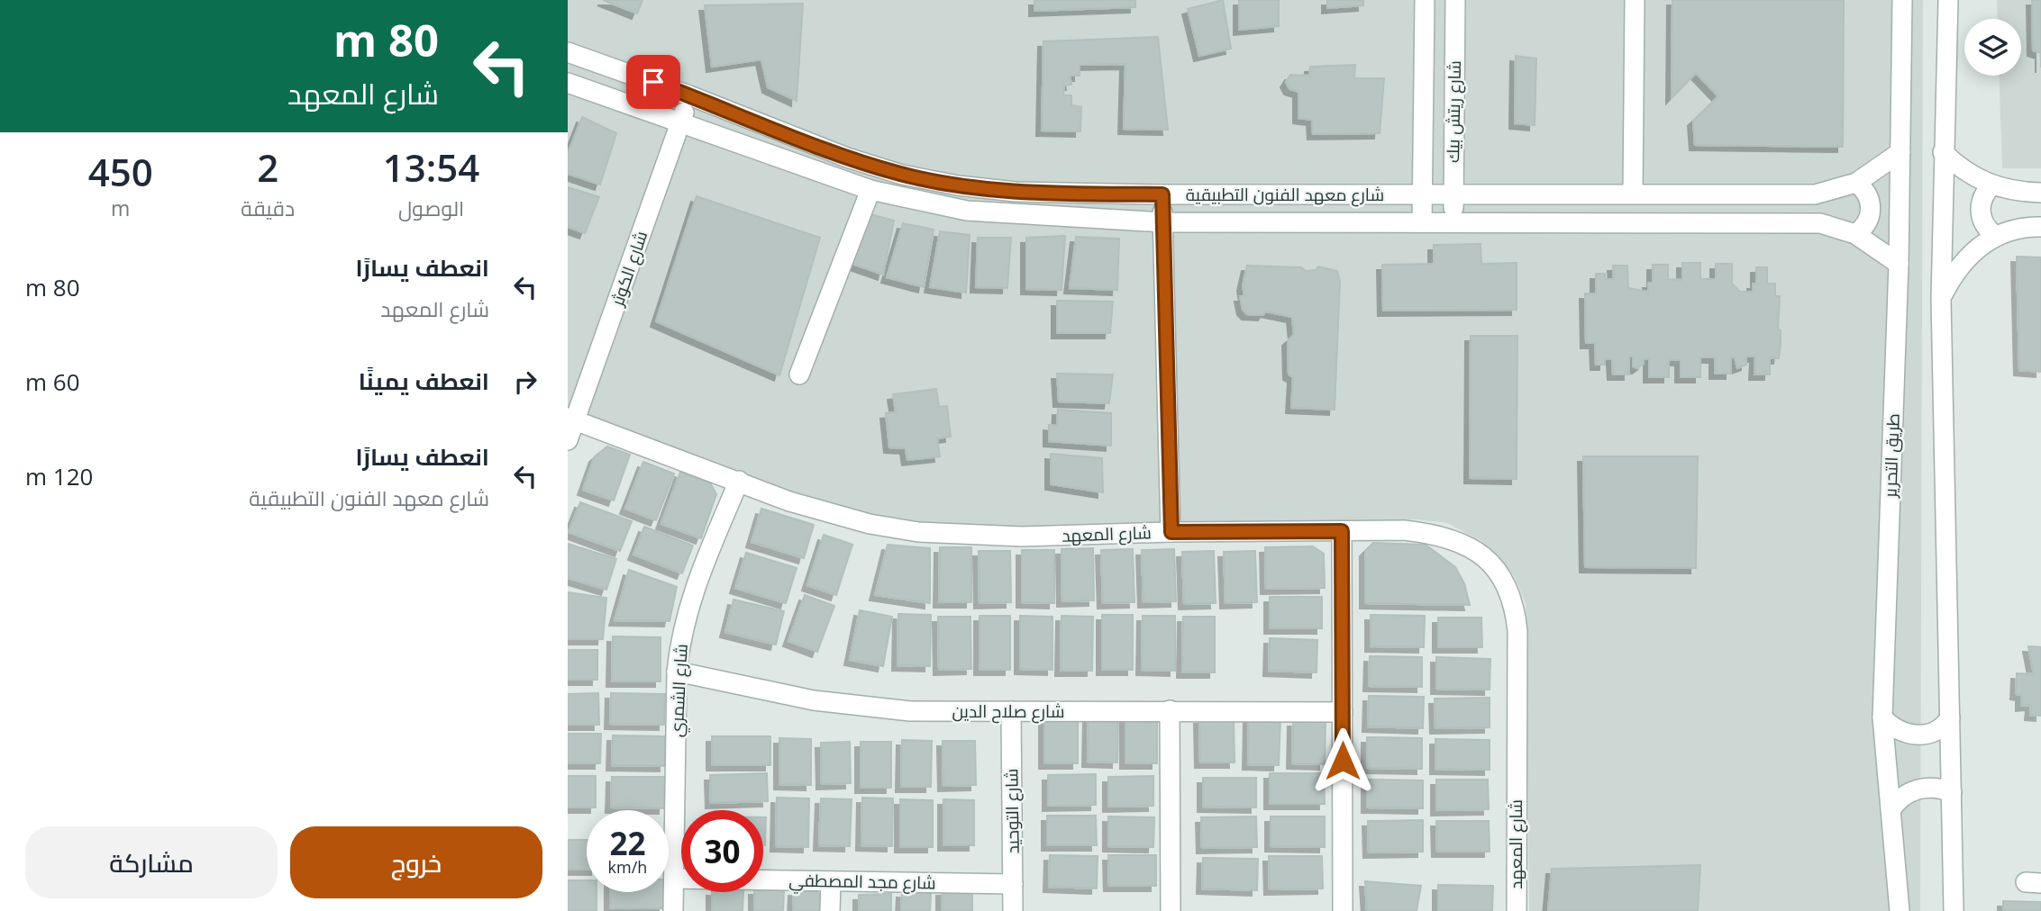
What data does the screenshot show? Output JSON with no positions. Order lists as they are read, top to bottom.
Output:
{
  "streets": {
    "street": [
      "شارع ريتش بيك",
      "شارع معهد الفنون التطبيقية",
      "شارع الكوثر",
      "طريق التحرير",
      "شارع المعهد",
      "شارع الشمري",
      "شارع صلاح الدين",
      "شارع التوحيد",
      "شارع مجد المصطفي"
    ]
  },
  "crossings": [
    ["شارع ريتش بيك", "شارع معهد الفنون التطبيقية"],
    ["شارع معهد الفنون التطبيقية", "شارع الكوثر"],
    ["شارع معهد الفنون التطبيقية", "طريق التحرير"],
    ["شارع الكوثر", "شارع المعهد"],
    ["شارع المعهد", "شارع الشمري"],
    ["شارع الشمري", "شارع صلاح الدين"],
    ["شارع الشمري", "شارع مجد المصطفي"],
    ["شارع صلاح الدين", "شارع التوحيد"],
    ["شارع التوحيد", "شارع مجد المصطفي"]
  ],
  "page": {
    "turn": ["80 m", "شارع المعهد"],
    "eta": [
      "13:54",
      "الوصول",
      "2",
      "دقيقة",
      "450",
      "m"
    ],
    "list": [
      {
        "name": "انعطف يسارًا",
        "note": "شارع المعهد",
        "value": "80 m"
      },
      {
        "name": "انعطف يمينًا",
        "value": "60 m"
      },
      {
        "name": "انعطف يسارًا",
        "note": "شارع معهد الفنون التطبيقية",
        "value": "120 m"
      }
    ],
    "speed": "22 km/h",
    "limit": "30",
    "buttons": ["خروج", "مشاركة"]
  }
}
